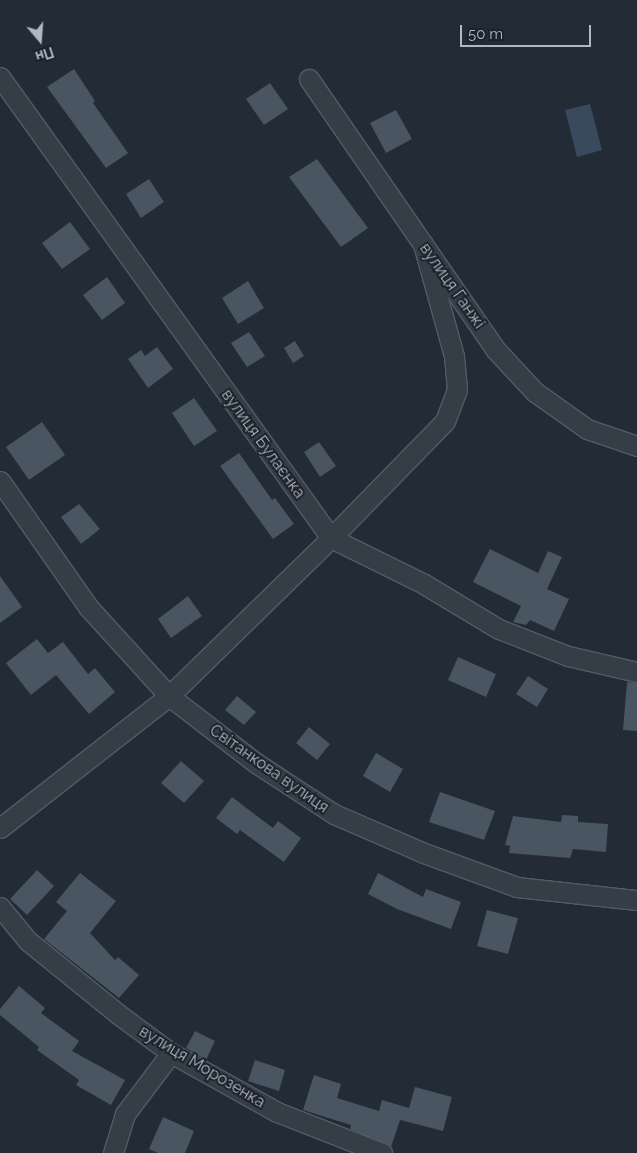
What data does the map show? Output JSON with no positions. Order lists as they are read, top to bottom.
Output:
{
  "streets": {
    "street": [
      "вулиця Ганжі",
      "вулиця Булаєнка",
      "Світанкова вулиця",
      "вулиця Морозенка"
    ]
  },
  "scale_bar": "50 m",
  "north": "bottom"
}
